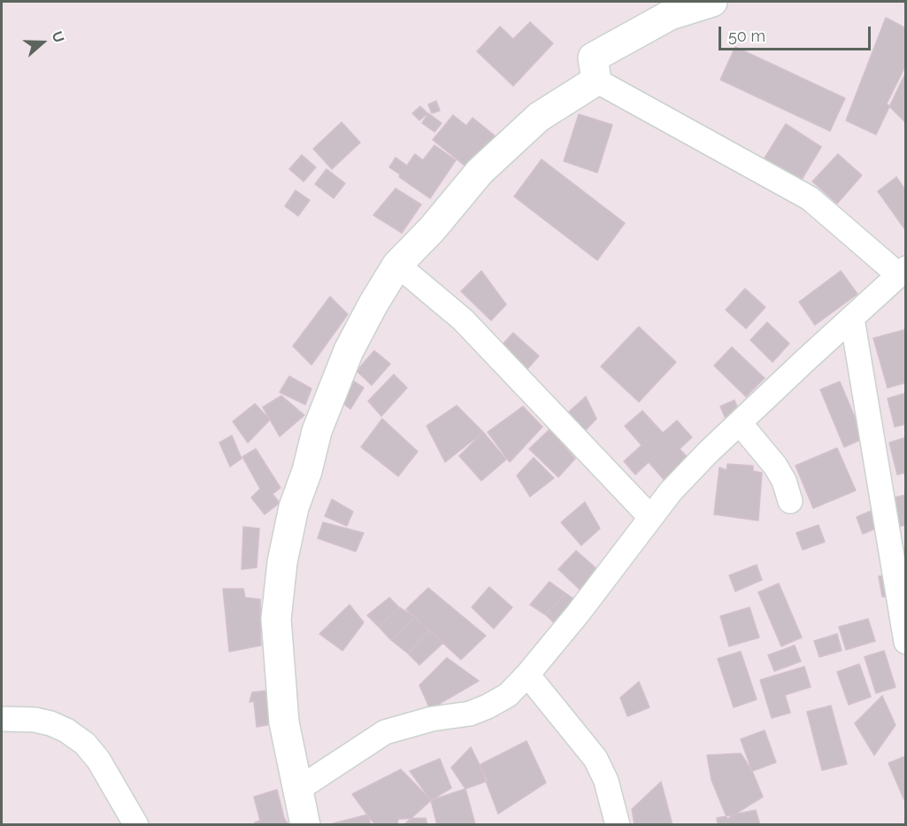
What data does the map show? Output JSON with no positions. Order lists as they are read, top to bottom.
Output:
{
  "scale_bar": "50 m",
  "north": "right"
}
